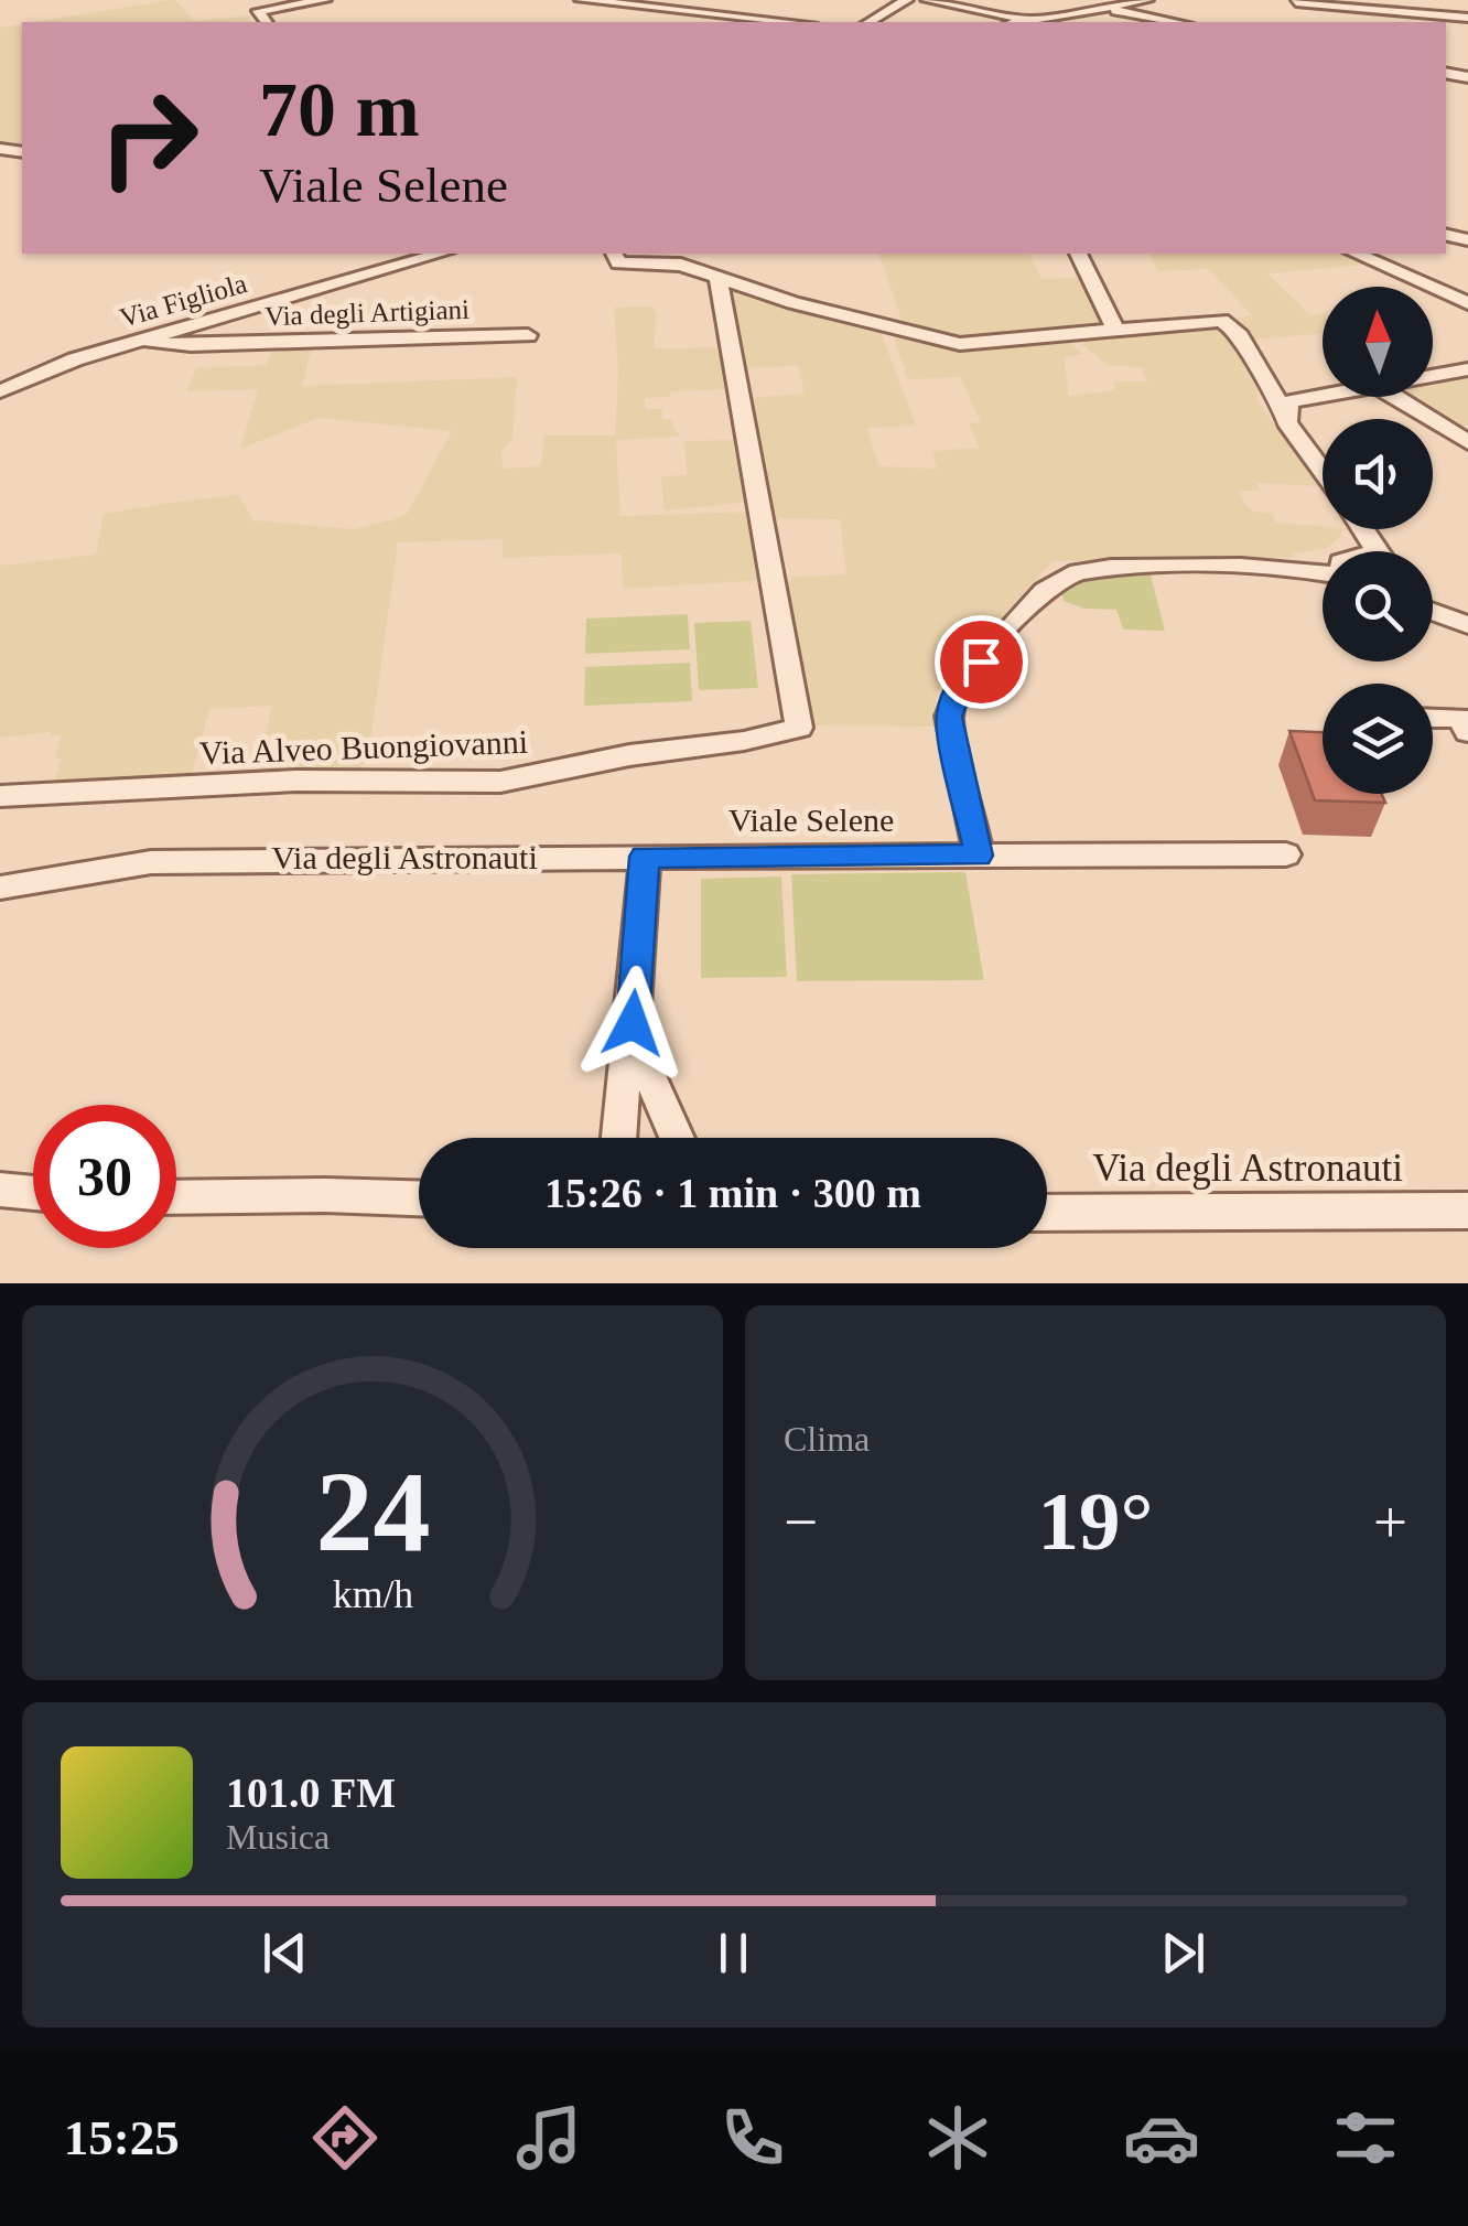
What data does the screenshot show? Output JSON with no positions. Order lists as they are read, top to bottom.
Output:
{
  "streets": {
    "street": [
      "Via Figliola",
      "Via degli Artigiani",
      "Via Alveo Buongiovanni",
      "Viale Selene",
      "Via degli Astronauti"
    ]
  },
  "crossings": [
    ["Via Figliola", "Via degli Artigiani"],
    ["Viale Selene", "Via degli Astronauti"]
  ],
  "north": "top",
  "page": {
    "turn": ["70 m", "Viale Selene"],
    "limit": "30",
    "trip": "15:26 · 1 min · 300 m",
    "tile": "Clima",
    "heat": ["−", "19°", "+"],
    "song": ["101.0 FM", "Musica"],
    "tabs": "15:25",
    "gauge": ["24", "km/h"]
  }
}
